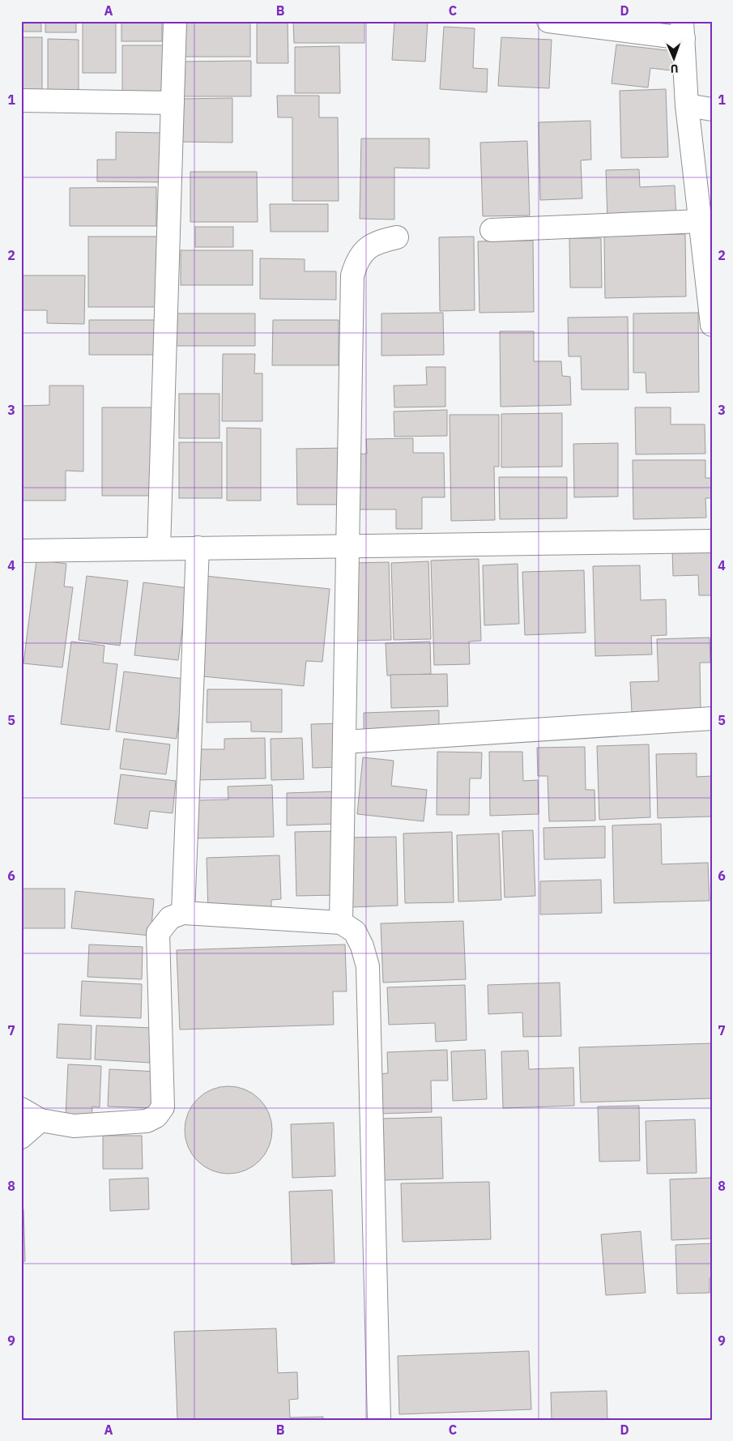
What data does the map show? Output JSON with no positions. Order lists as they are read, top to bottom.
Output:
{
  "north": "bottom",
  "grid": {
    "columns": [
      "A",
      "B",
      "C",
      "D"
    ],
    "rows": [
      "1",
      "2",
      "3",
      "4",
      "5",
      "6",
      "7",
      "8",
      "9"
    ]
  }
}
